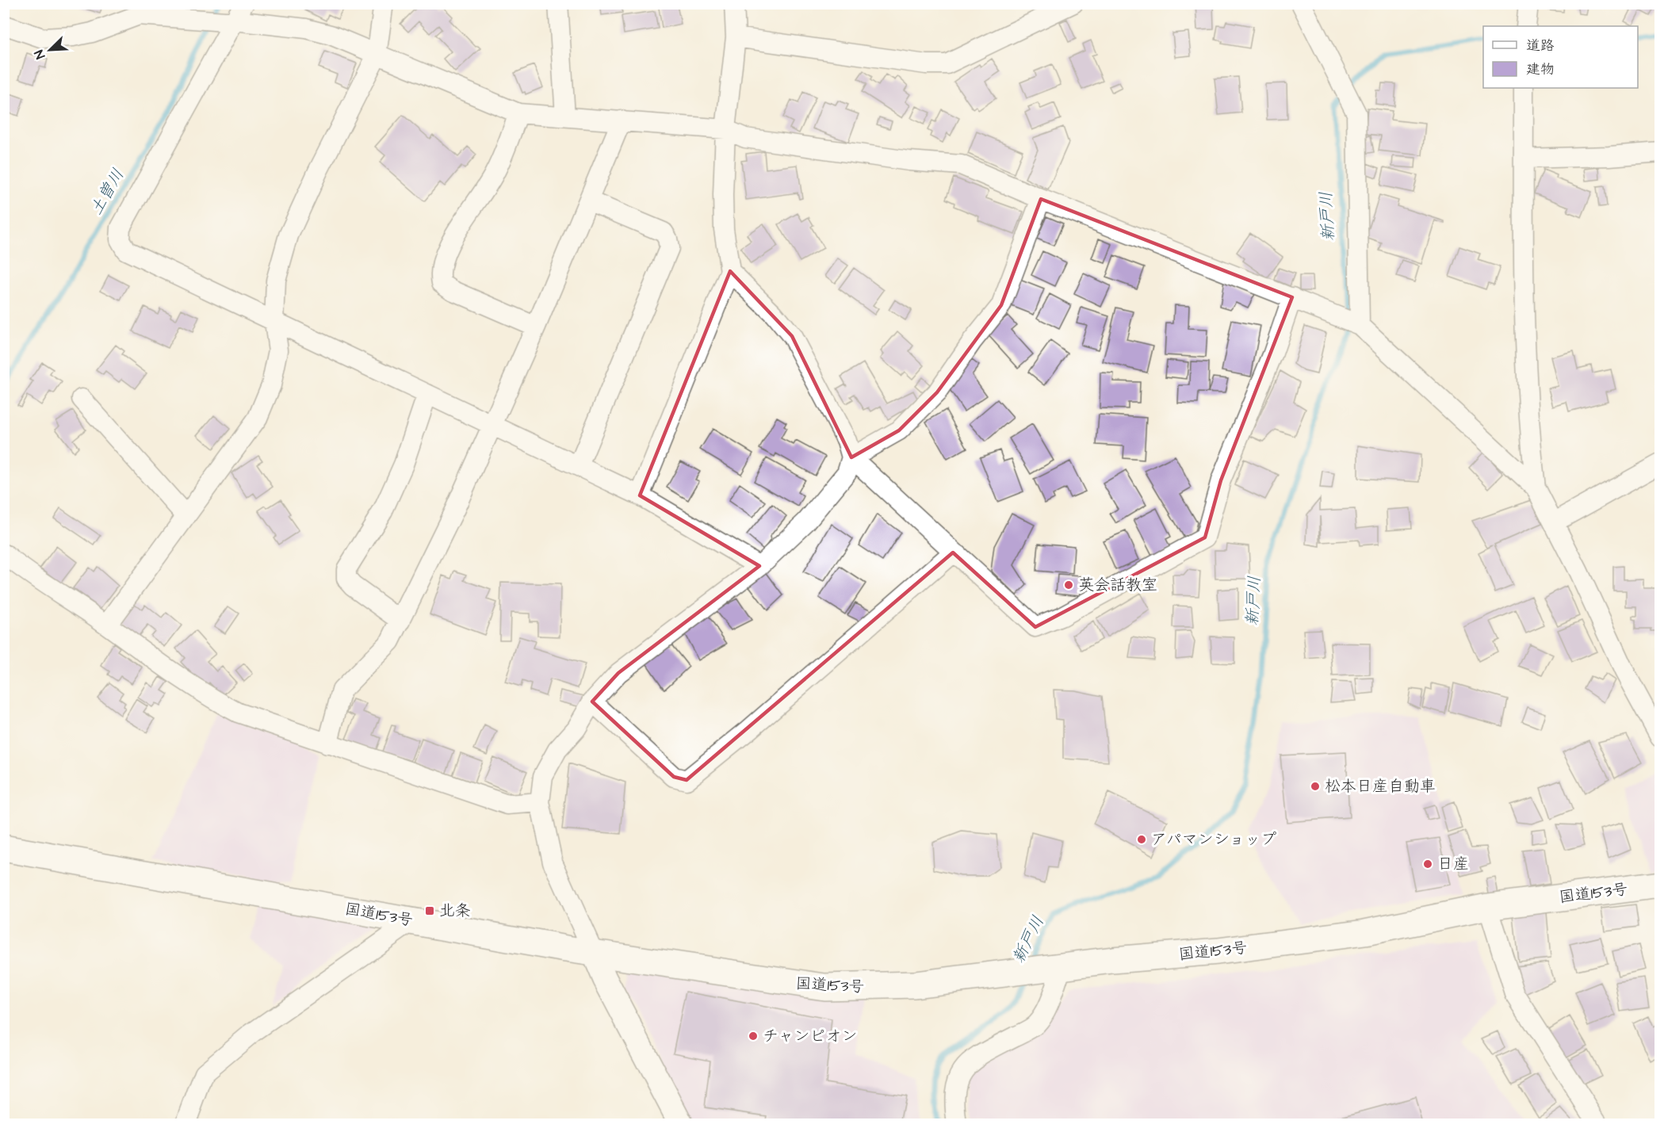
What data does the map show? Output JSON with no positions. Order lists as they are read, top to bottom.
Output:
{
  "streets": {
    "highway": ["国道153号"]
  },
  "water": ["土曽川", "新戸川"],
  "places": {
    "other": [
      "英会話教室",
      "松本日産自動車",
      "アパマンショップ",
      "日産",
      "チャンピオン"
    ],
    "transit": ["北条"]
  },
  "legend": ["道路", "建物"],
  "north": "bottom left"
}
